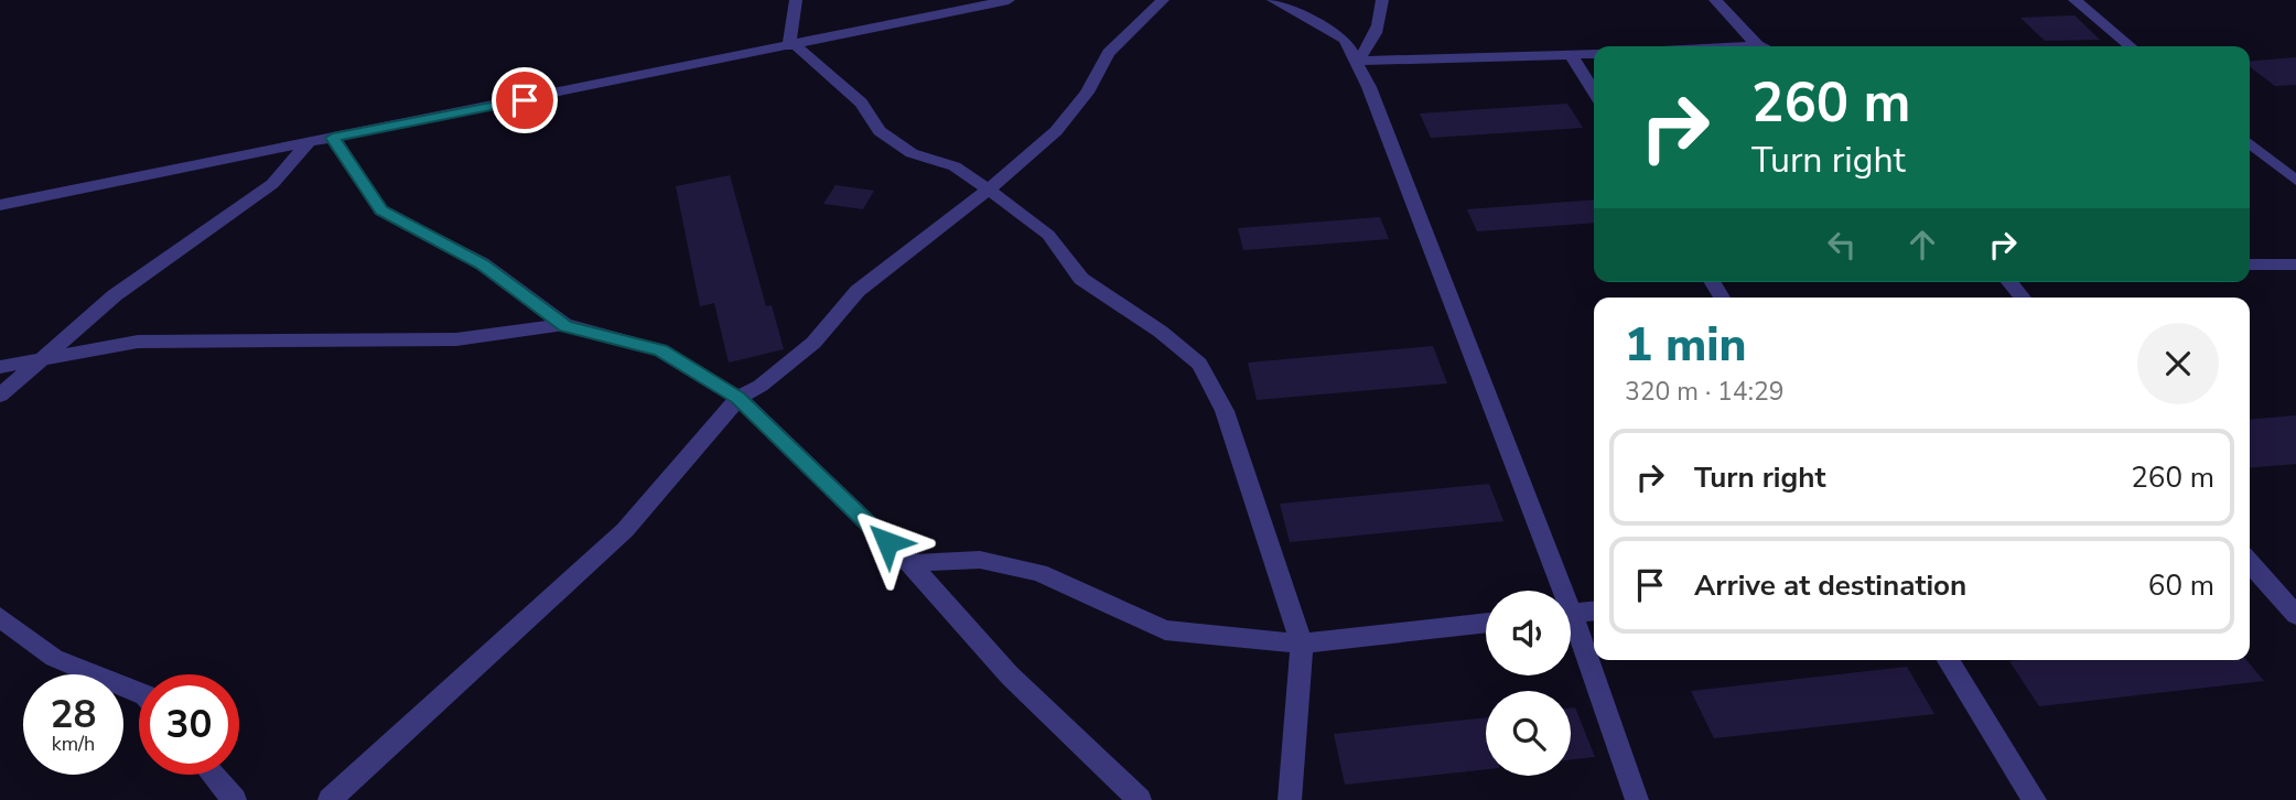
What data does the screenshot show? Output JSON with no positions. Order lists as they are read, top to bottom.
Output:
{
  "page": {
    "turn": ["260 m", "Turn right"],
    "heading": ["1 min", "320 m · 14:29"],
    "list": [
      {
        "name": "Turn right",
        "value": "260 m"
      },
      {
        "name": "Arrive at destination",
        "value": "60 m"
      }
    ],
    "speed": "28 km/h",
    "limit": "30"
  }
}
